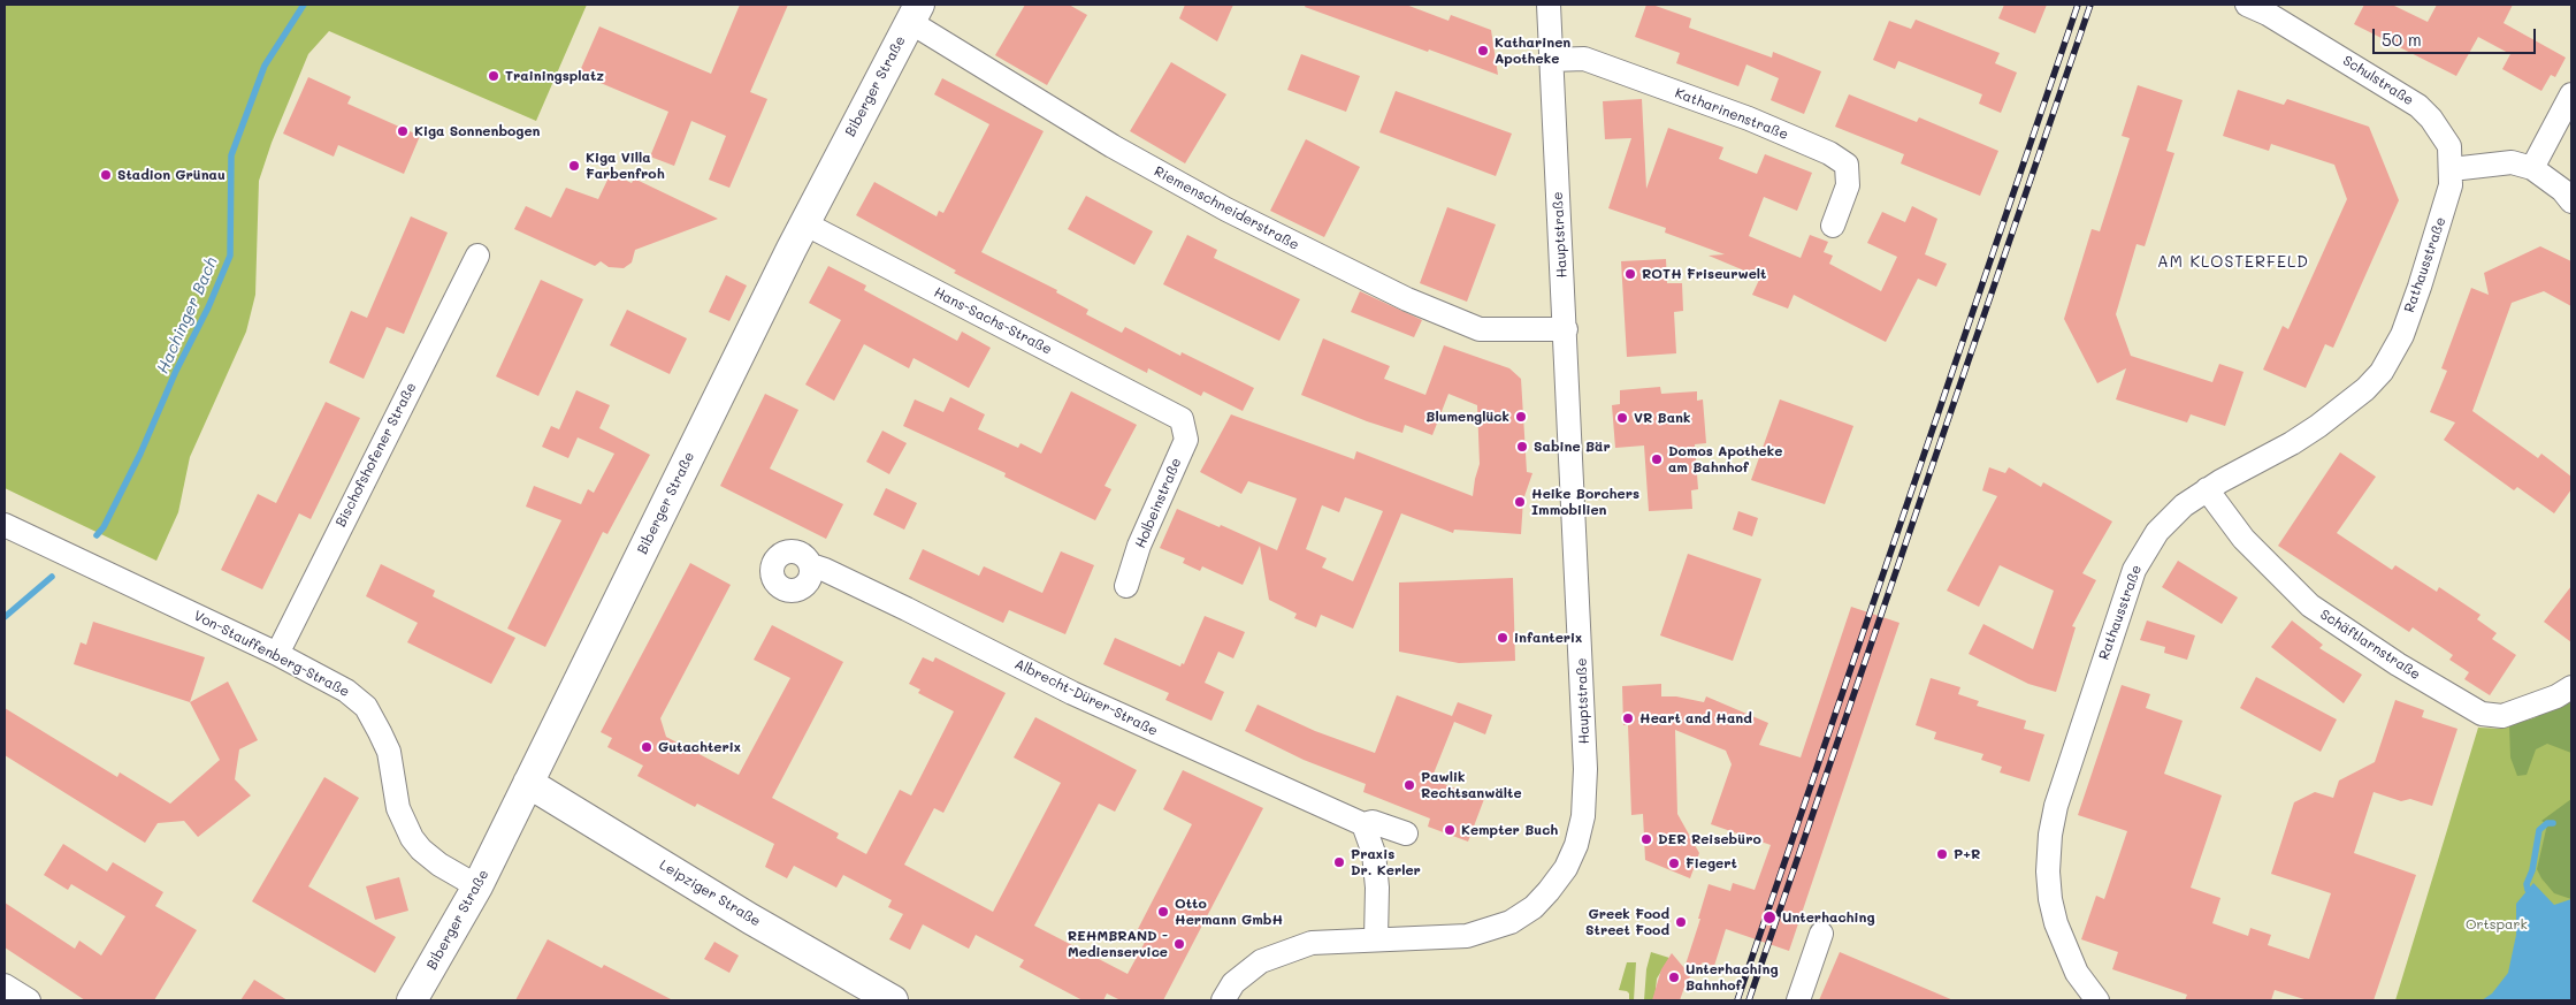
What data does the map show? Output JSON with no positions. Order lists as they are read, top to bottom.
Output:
{
  "streets": {
    "main road": ["Biberger Straße", "Leipziger Straße"],
    "street": [
      "Schulstraße",
      "Katharinenstraße",
      "Riemenschneiderstraße",
      "Hauptstraße",
      "Rathausstraße",
      "Hans-Sachs-Straße",
      "Bischofshofener Straße",
      "Holbeinstraße",
      "Schäftlarnstraße",
      "Von-Stauffenberg-Straße",
      "Albrecht-Dürer-Straße"
    ]
  },
  "crossings": [
    ["Schulstraße", "Rathausstraße"],
    ["Biberger Straße", "Riemenschneiderstraße"],
    ["Biberger Straße", "Hans-Sachs-Straße"],
    ["Biberger Straße", "Von-Stauffenberg-Straße"],
    ["Biberger Straße", "Leipziger Straße"],
    ["Katharinenstraße", "Hauptstraße"],
    ["Riemenschneiderstraße", "Hauptstraße"],
    ["Rathausstraße", "Schäftlarnstraße"],
    ["Hans-Sachs-Straße", "Holbeinstraße"],
    ["Bischofshofener Straße", "Von-Stauffenberg-Straße"]
  ],
  "districts": ["AM KLOSTERFELD"],
  "water": ["Hachinger Bach"],
  "parks": ["Ortspark"],
  "places": [
    "Katharinen Apotheke",
    "Trainingsplatz",
    "Kiga Sonnenbogen",
    "Kiga Villa Farbenfroh",
    "Stadion Grünau",
    "ROTH Friseurwelt",
    "Blumenglück",
    "VR Bank",
    "Sabine Bär",
    "Domos Apotheke am Bahnhof",
    "Heike Borchers Immobilien",
    "infanterix",
    "Heart and Hand",
    "Gutachterix",
    "Pawlik Rechtsanwälte",
    "Kempter Buch",
    "DER Reisebüro",
    "P+R",
    "Praxis Dr. Kerler",
    "Fiegert",
    "Otto Hermann GmbH",
    "Unterhaching",
    "Greek Food Street Food",
    "REHMBRAND - Medienservice",
    "Unterhaching Bahnhof"
  ],
  "scale_bar": "50 m"
}
